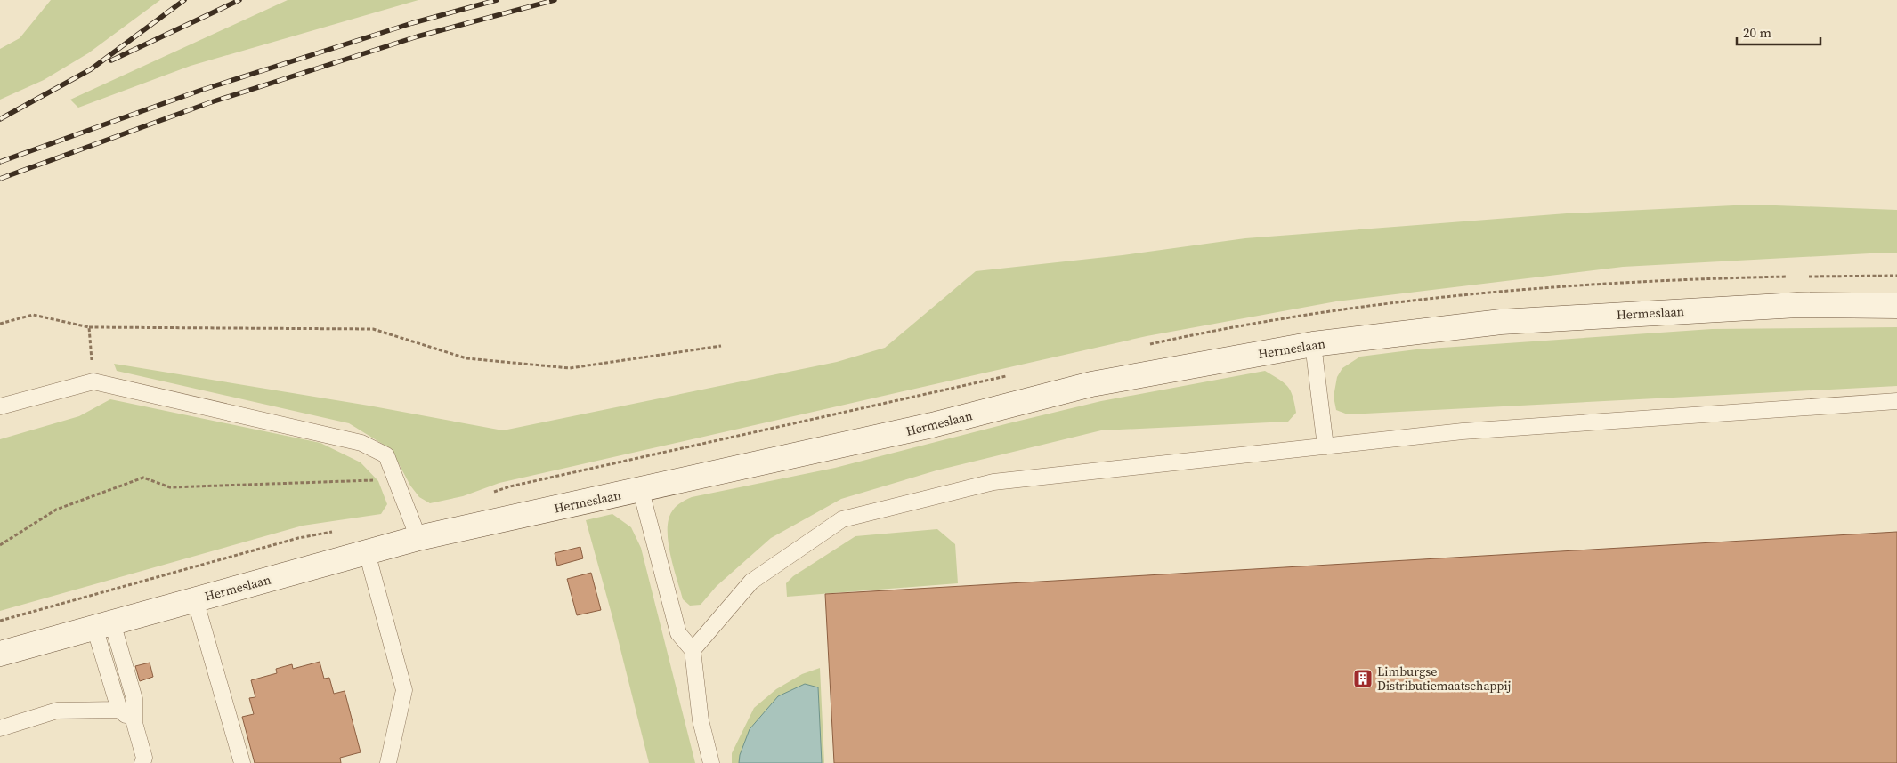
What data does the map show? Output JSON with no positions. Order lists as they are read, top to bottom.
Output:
{
  "streets": {
    "street": ["Hermeslaan"]
  },
  "places": {
    "building": ["Limburgse Distributiemaatschappij"]
  },
  "scale_bar": "20 m"
}
